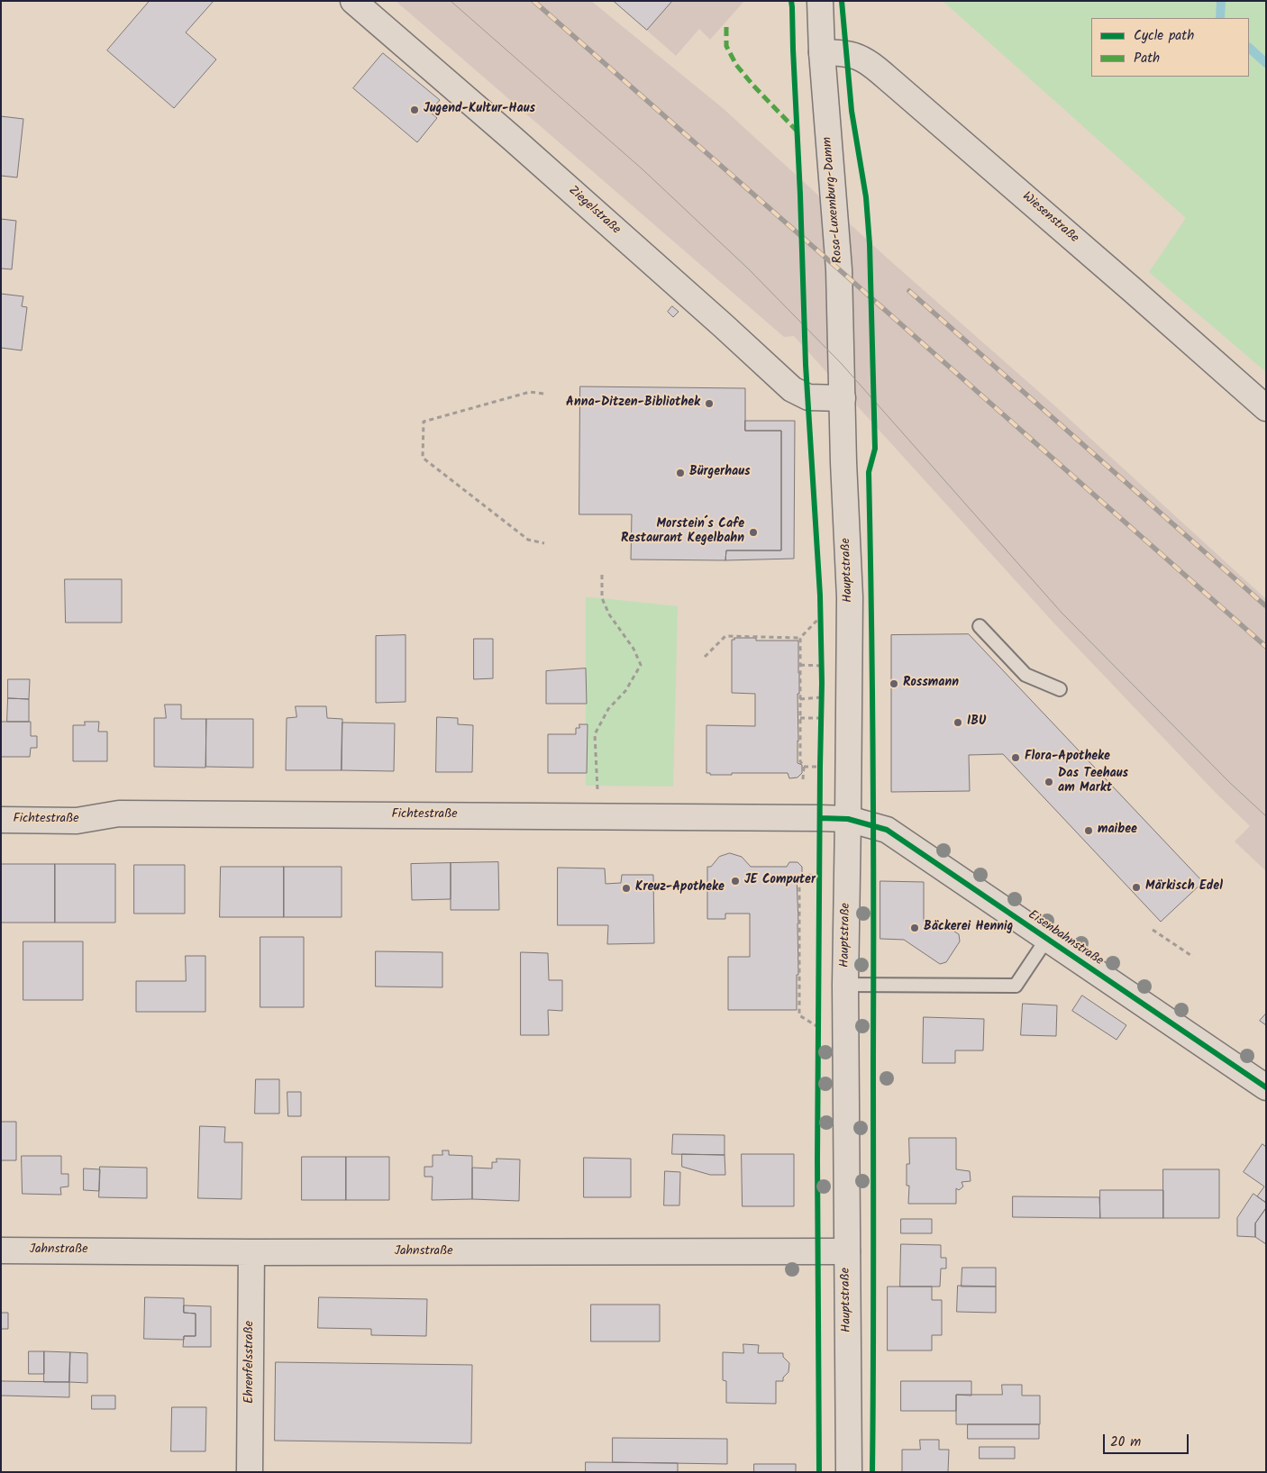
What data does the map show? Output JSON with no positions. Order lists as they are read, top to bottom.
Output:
{
  "streets": {
    "street": [
      "Rosa-Luxemburg-Damm",
      "Ziegelstraße",
      "Wiesenstraße",
      "Hauptstraße",
      "Fichtestraße",
      "Eisenbahnstraße",
      "Jahnstraße",
      "Ehrenfelsstraße"
    ]
  },
  "crossings": [
    ["Rosa-Luxemburg-Damm", "Ziegelstraße"],
    ["Rosa-Luxemburg-Damm", "Wiesenstraße"],
    ["Rosa-Luxemburg-Damm", "Hauptstraße"],
    ["Ziegelstraße", "Hauptstraße"],
    ["Hauptstraße", "Fichtestraße"],
    ["Hauptstraße", "Eisenbahnstraße"],
    ["Hauptstraße", "Jahnstraße"],
    ["Fichtestraße", "Eisenbahnstraße"],
    ["Jahnstraße", "Ehrenfelsstraße"]
  ],
  "places": [
    "Jugend-Kultur-Haus",
    "Anna-Ditzen-Bibliothek",
    "Bürgerhaus",
    "Morstein´s Cafe Restaurant Kegelbahn",
    "Rossmann",
    "IBU",
    "Flora-Apotheke",
    "Das Teehaus am Markt",
    "maibee",
    "JE Computer",
    "Märkisch Edel",
    "Kreuz-Apotheke",
    "Bäckerei Hennig"
  ],
  "legend": ["Cycle path", "Path"],
  "scale_bar": "20 m"
}
